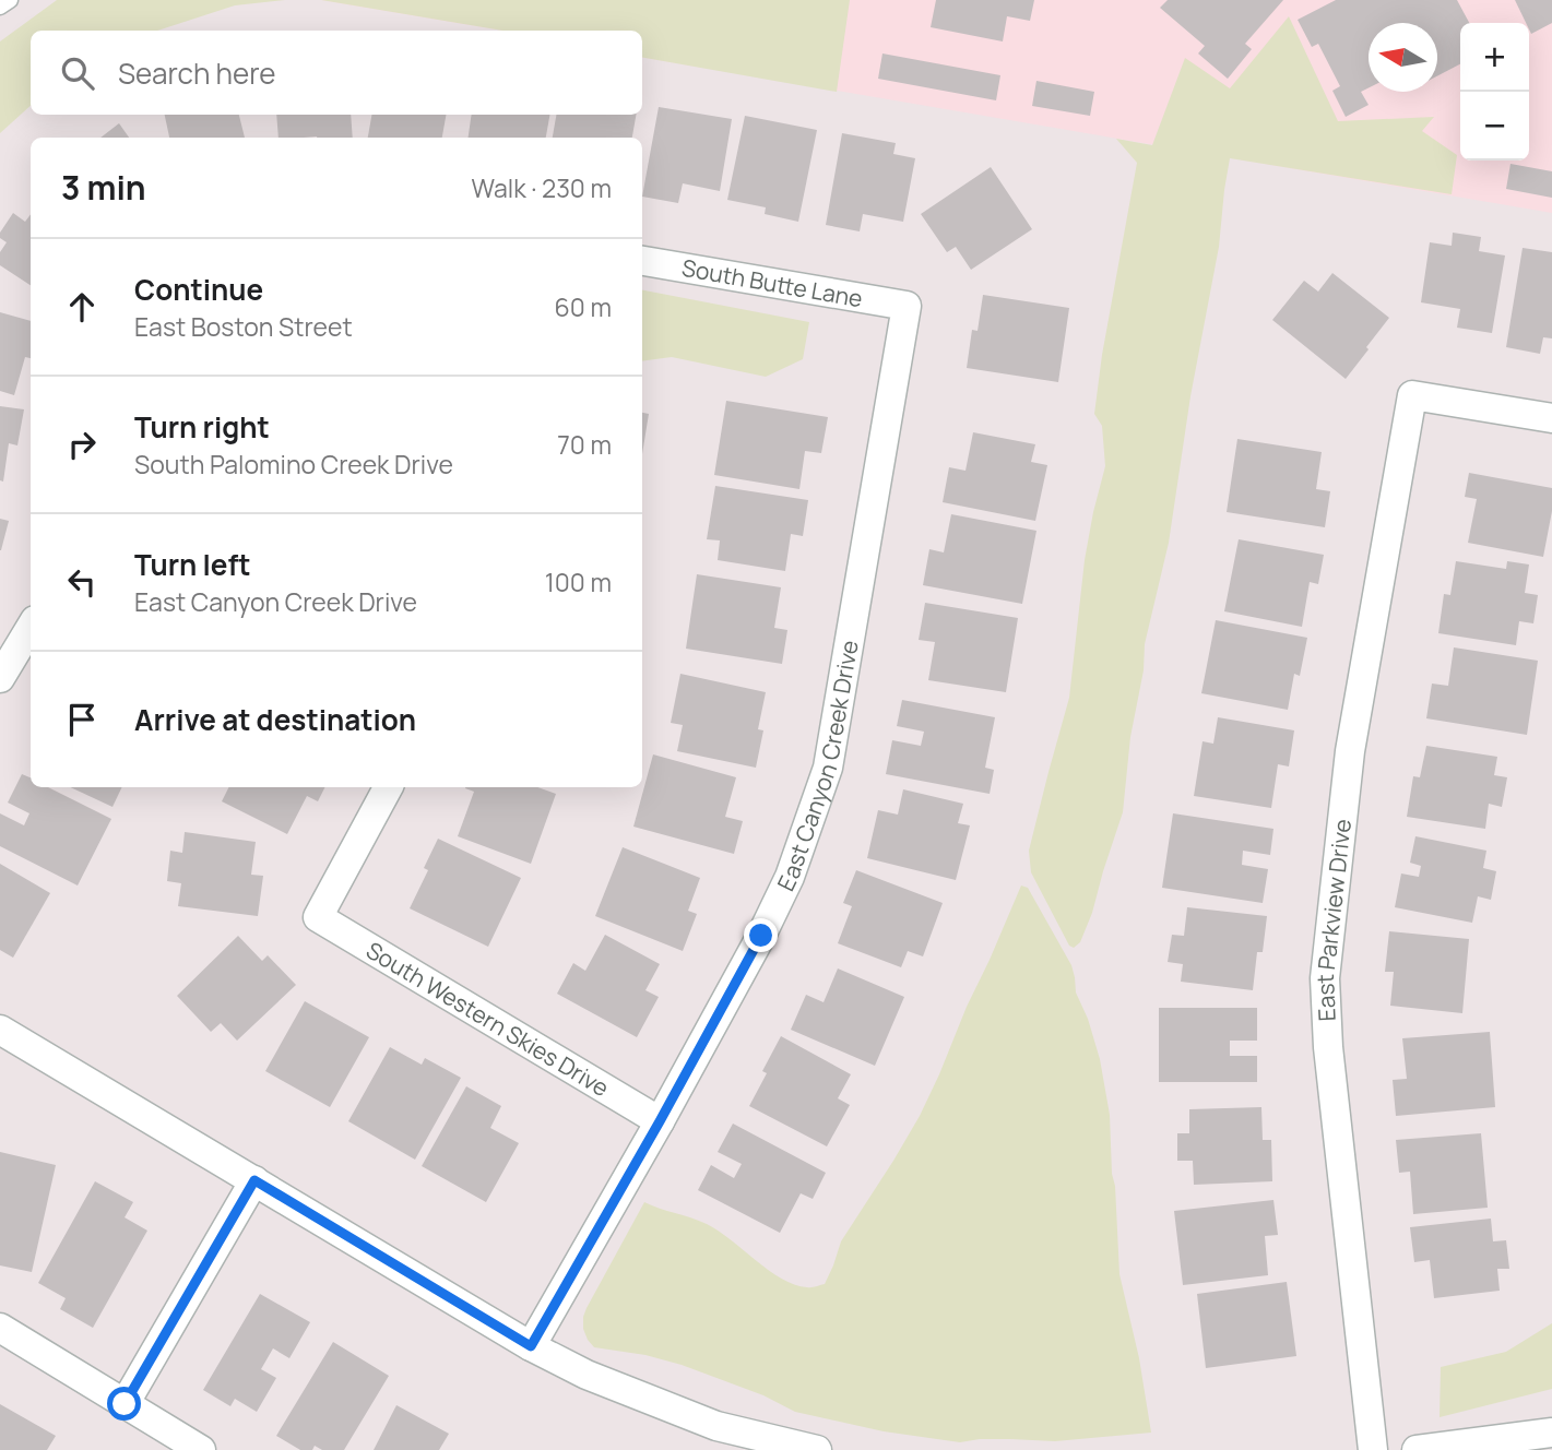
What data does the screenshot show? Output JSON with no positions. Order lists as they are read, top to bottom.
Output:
{
  "streets": {
    "street": [
      "South Butte Lane",
      "East Canyon Creek Drive",
      "East Parkview Drive",
      "South Western Skies Drive"
    ]
  },
  "crossings": [
    ["South Butte Lane", "East Canyon Creek Drive"],
    ["East Canyon Creek Drive", "South Western Skies Drive"]
  ],
  "north": "left",
  "page": {
    "map_buttons": ["+", "−"],
    "search": "Search here",
    "heading": ["3 min", "Walk · 230 m"],
    "list": [
      ["Continue", "East Boston Street", "60 m"],
      ["Turn right", "South Palomino Creek Drive", "70 m"],
      ["Turn left", "East Canyon Creek Drive", "100 m"],
      "Arrive at destination"
    ]
  }
}
